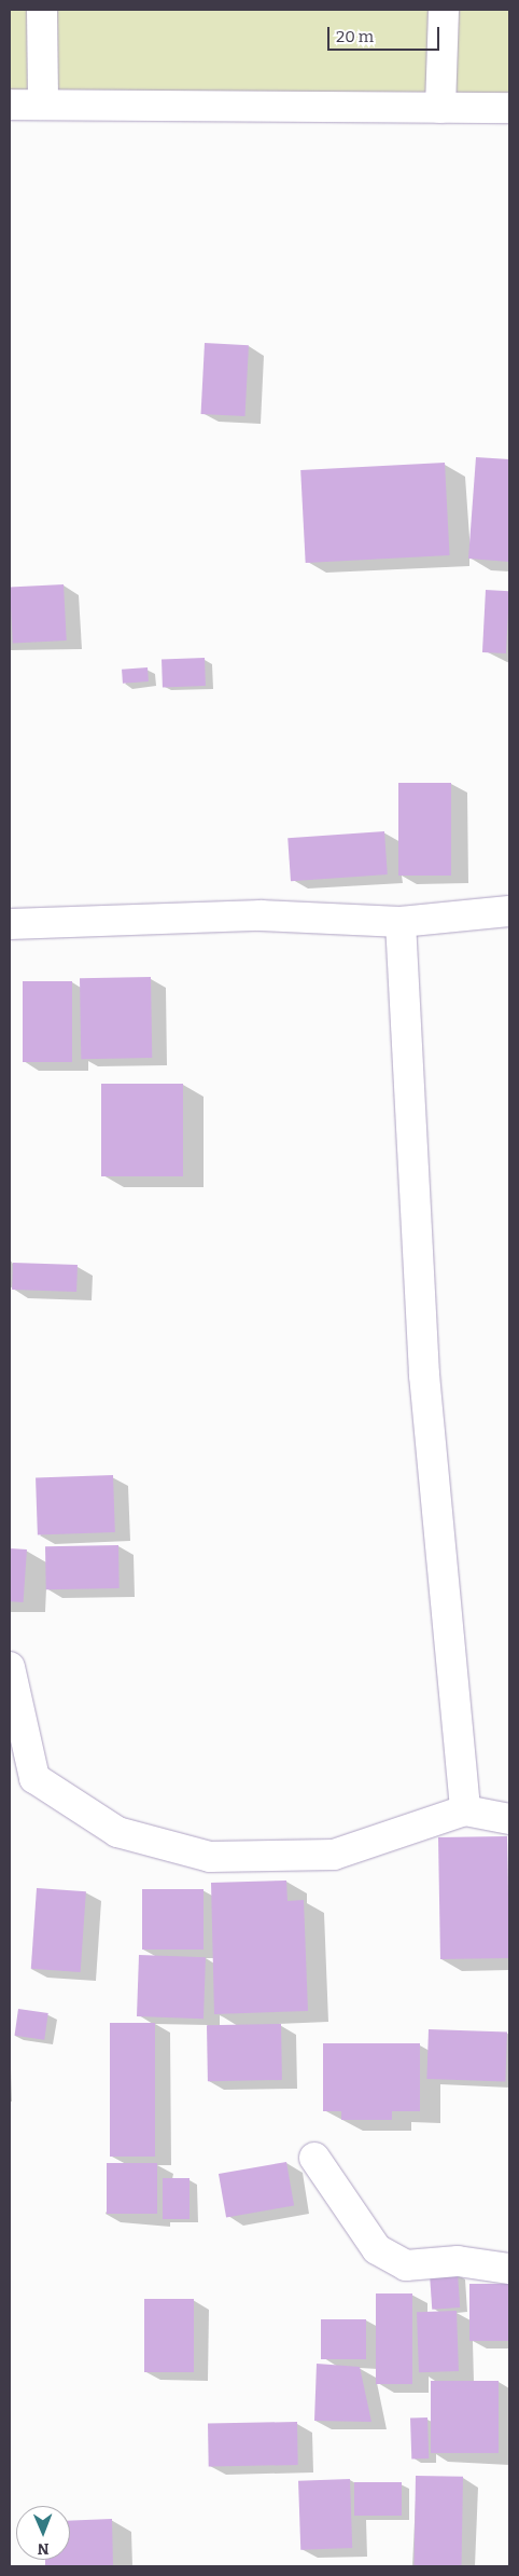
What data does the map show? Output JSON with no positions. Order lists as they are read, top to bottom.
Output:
{
  "scale_bar": "20 m",
  "north": "bottom"
}
